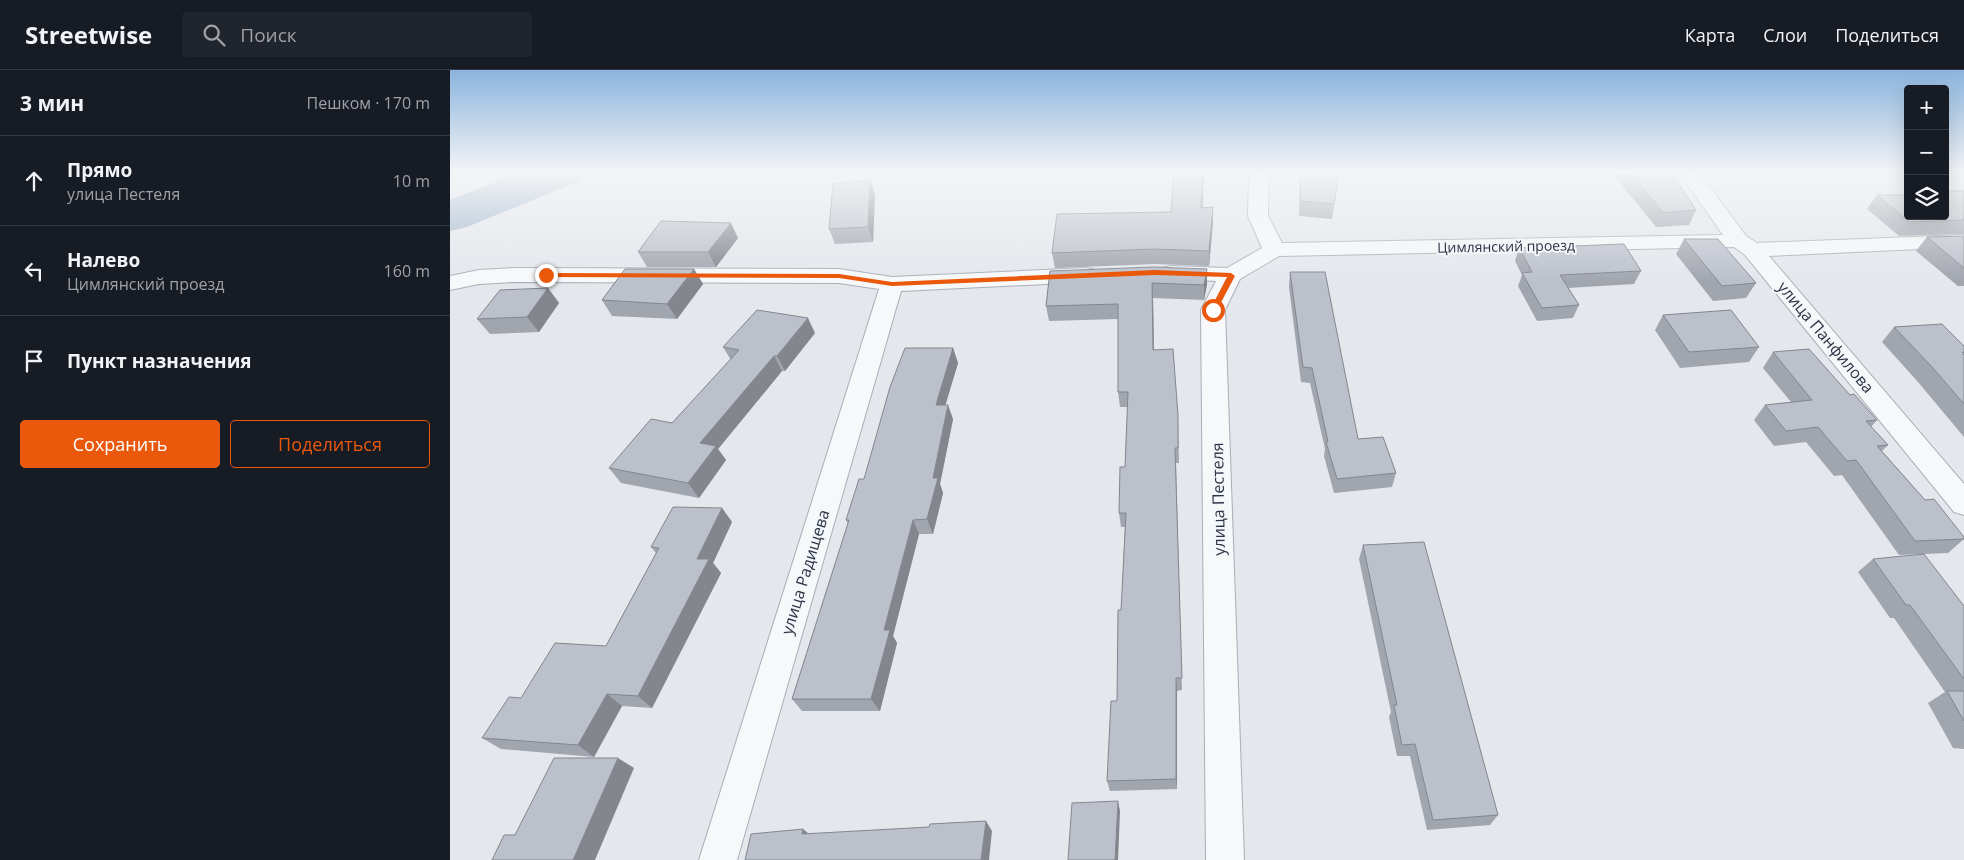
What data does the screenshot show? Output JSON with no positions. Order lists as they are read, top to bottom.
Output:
{
  "streets": {
    "street": [
      "Цимлянский проезд",
      "улица Панфилова",
      "улица Пестеля",
      "улица Радищева"
    ]
  },
  "crossings": [
    ["Цимлянский проезд", "улица Панфилова"]
  ],
  "page": {
    "header": "Streetwise",
    "search": "Поиск",
    "nav": ["Карта", "Слои", "Поделиться"],
    "heading": ["3 мин", "Пешком · 170 m"],
    "map_buttons": ["+", "−"],
    "list": [
      ["Прямо", "улица Пестеля", "10 m"],
      ["Налево", "Цимлянский проезд", "160 m"],
      "Пункт назначения"
    ],
    "buttons": ["Сохранить", "Поделиться"]
  }
}
